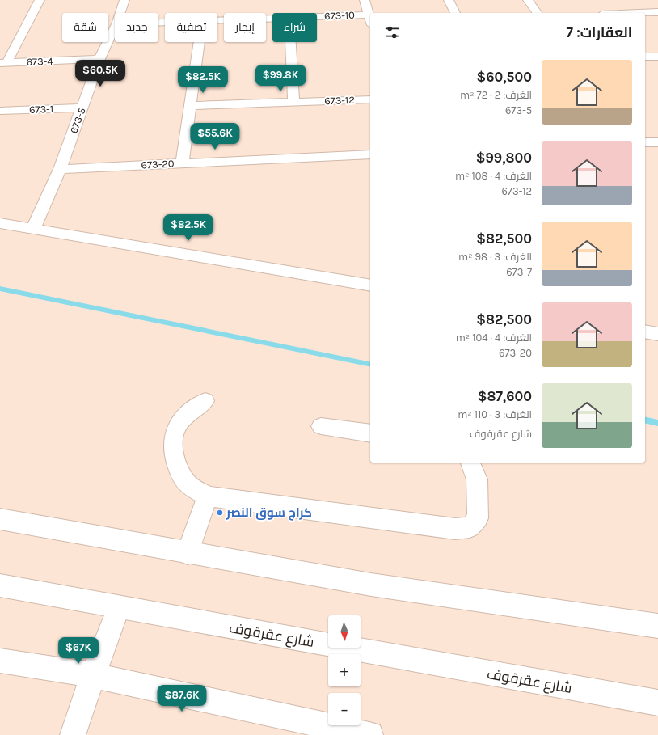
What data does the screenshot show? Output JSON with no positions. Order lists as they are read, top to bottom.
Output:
{
  "streets": {
    "street": [
      "673-10",
      "673-4",
      "673-12",
      "673-1",
      "673-5",
      "673-20",
      "شارع عقرقوف"
    ]
  },
  "crossings": [
    ["673-4", "673-5"],
    ["673-1", "673-5"],
    ["673-5", "673-20"]
  ],
  "places": ["كراج سوق النصر"],
  "north": "bottom",
  "page": {
    "chip": [
      "شراء",
      "إيجار",
      "تصفية",
      "جديد",
      "شقة"
    ],
    "heading": "العقارات: 7",
    "list": [
      {
        "name": "$60,500",
        "note": "الغرف: 2 · 72 m² · 673-5"
      },
      {
        "name": "$99,800",
        "note": "الغرف: 4 · 108 m² · 673-12"
      },
      {
        "name": "$82,500",
        "note": "الغرف: 3 · 98 m² · 673-7"
      },
      {
        "name": "$82,500",
        "note": "الغرف: 4 · 104 m² · 673-20"
      },
      {
        "name": "$87,600",
        "note": "الغرف: 3 · 110 m² · شارع عقرقوف"
      }
    ],
    "price": [
      "$60.5K",
      "$99.8K",
      "$82.5K",
      "$55.6K",
      "$82.5K",
      "$67K",
      "$87.6K"
    ],
    "map_buttons": ["+", "−"]
  }
}
